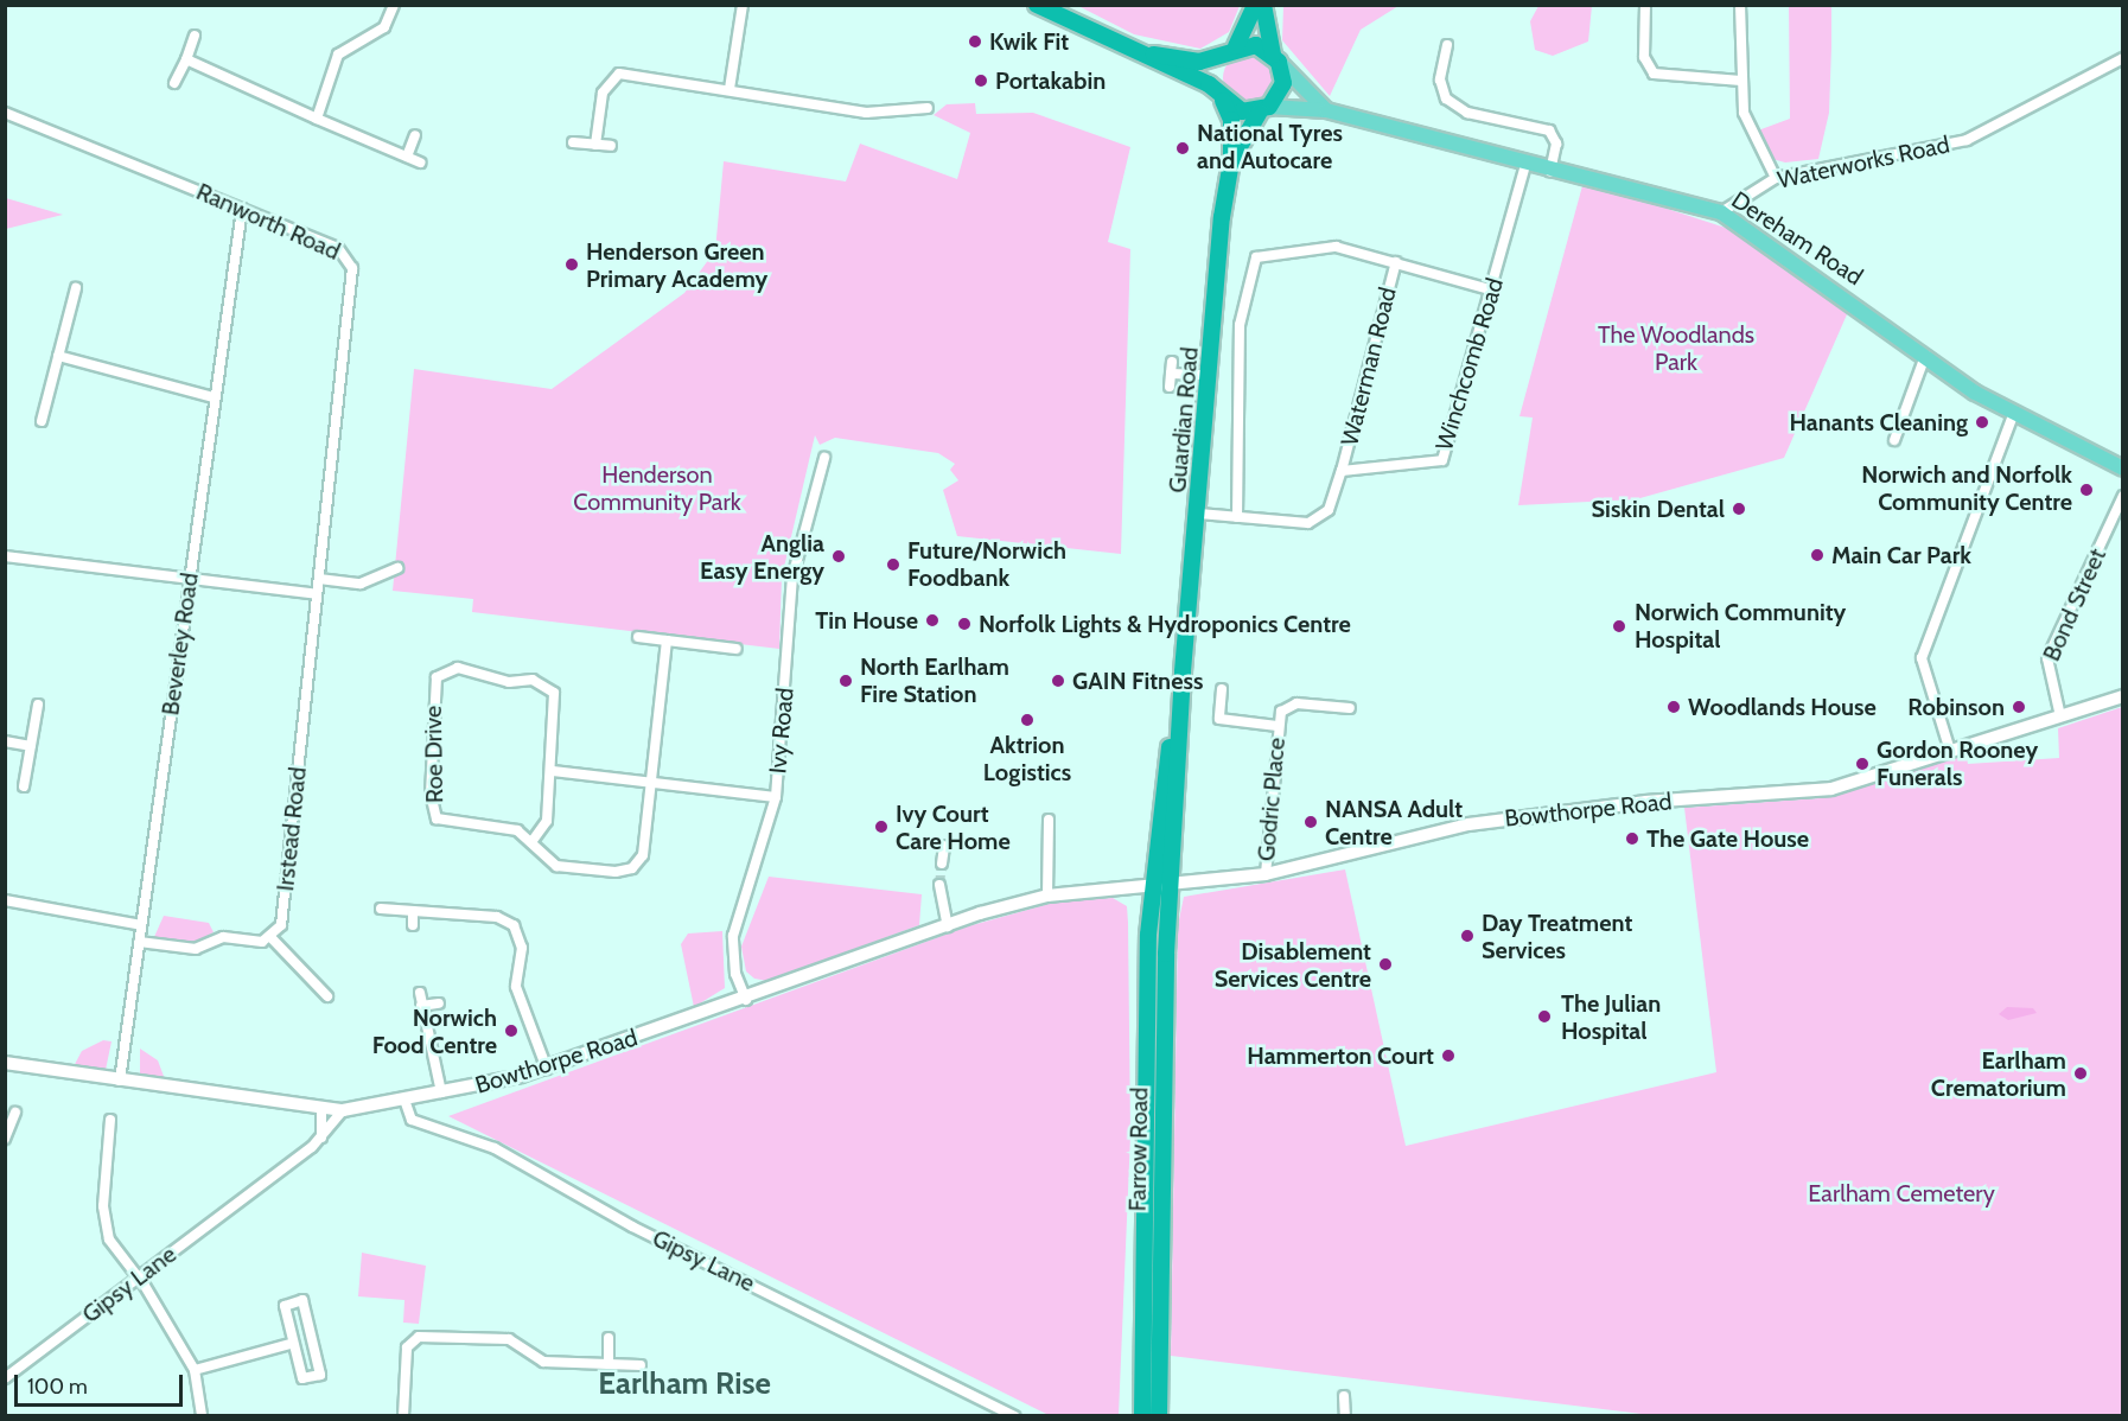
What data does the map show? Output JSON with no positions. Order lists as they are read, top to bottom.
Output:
{
  "streets": {
    "highway": ["Dereham Road", "Guardian Road", "Farrow Road"],
    "street": [
      "Waterworks Road",
      "Ranworth Road",
      "Winchcomb Road",
      "Waterman Road",
      "Bond Street",
      "Beverley Road",
      "Ivy Road",
      "Roe Drive",
      "Godric Place",
      "Bowthorpe Road",
      "Irstead Road",
      "Gipsy Lane"
    ]
  },
  "crossings": [
    ["Waterworks Road", "Dereham Road"],
    ["Ranworth Road", "Beverley Road"],
    ["Ranworth Road", "Irstead Road"],
    ["Dereham Road", "Winchcomb Road"],
    ["Dereham Road", "Guardian Road"],
    ["Winchcomb Road", "Waterman Road"],
    ["Waterman Road", "Guardian Road"],
    ["Guardian Road", "Bowthorpe Road"],
    ["Guardian Road", "Farrow Road"],
    ["Bond Street", "Bowthorpe Road"],
    ["Beverley Road", "Bowthorpe Road"],
    ["Ivy Road", "Bowthorpe Road"],
    ["Godric Place", "Bowthorpe Road"],
    ["Bowthorpe Road", "Farrow Road"],
    ["Bowthorpe Road", "Gipsy Lane"]
  ],
  "districts": ["Earlham Rise"],
  "parks": ["The Woodlands Park", "Henderson Community Park", "Earlham Cemetery"],
  "places": [
    "Kwik Fit",
    "Portakabin",
    "National Tyres and Autocare",
    "Henderson Green Primary Academy",
    "Hanants Cleaning",
    "Norwich and Norfolk Community Centre",
    "Siskin Dental",
    "Main Car Park",
    "Anglia Easy Energy",
    "Future/Norwich Foodbank",
    "Tin House",
    "Norfolk Lights & Hydroponics Centre",
    "Norwich Community Hospital",
    "North Earlham Fire Station",
    "GAIN Fitness",
    "Woodlands House",
    "Robinson",
    "Aktrion Logistics",
    "Gordon Rooney Funerals",
    "NANSA Adult Centre",
    "Ivy Court Care Home",
    "The Gate House",
    "Day Treatment Services",
    "Disablement Services Centre",
    "The Julian Hospital",
    "Norwich Food Centre",
    "Hammerton Court",
    "Earlham Crematorium"
  ],
  "scale_bar": "100 m"
}
